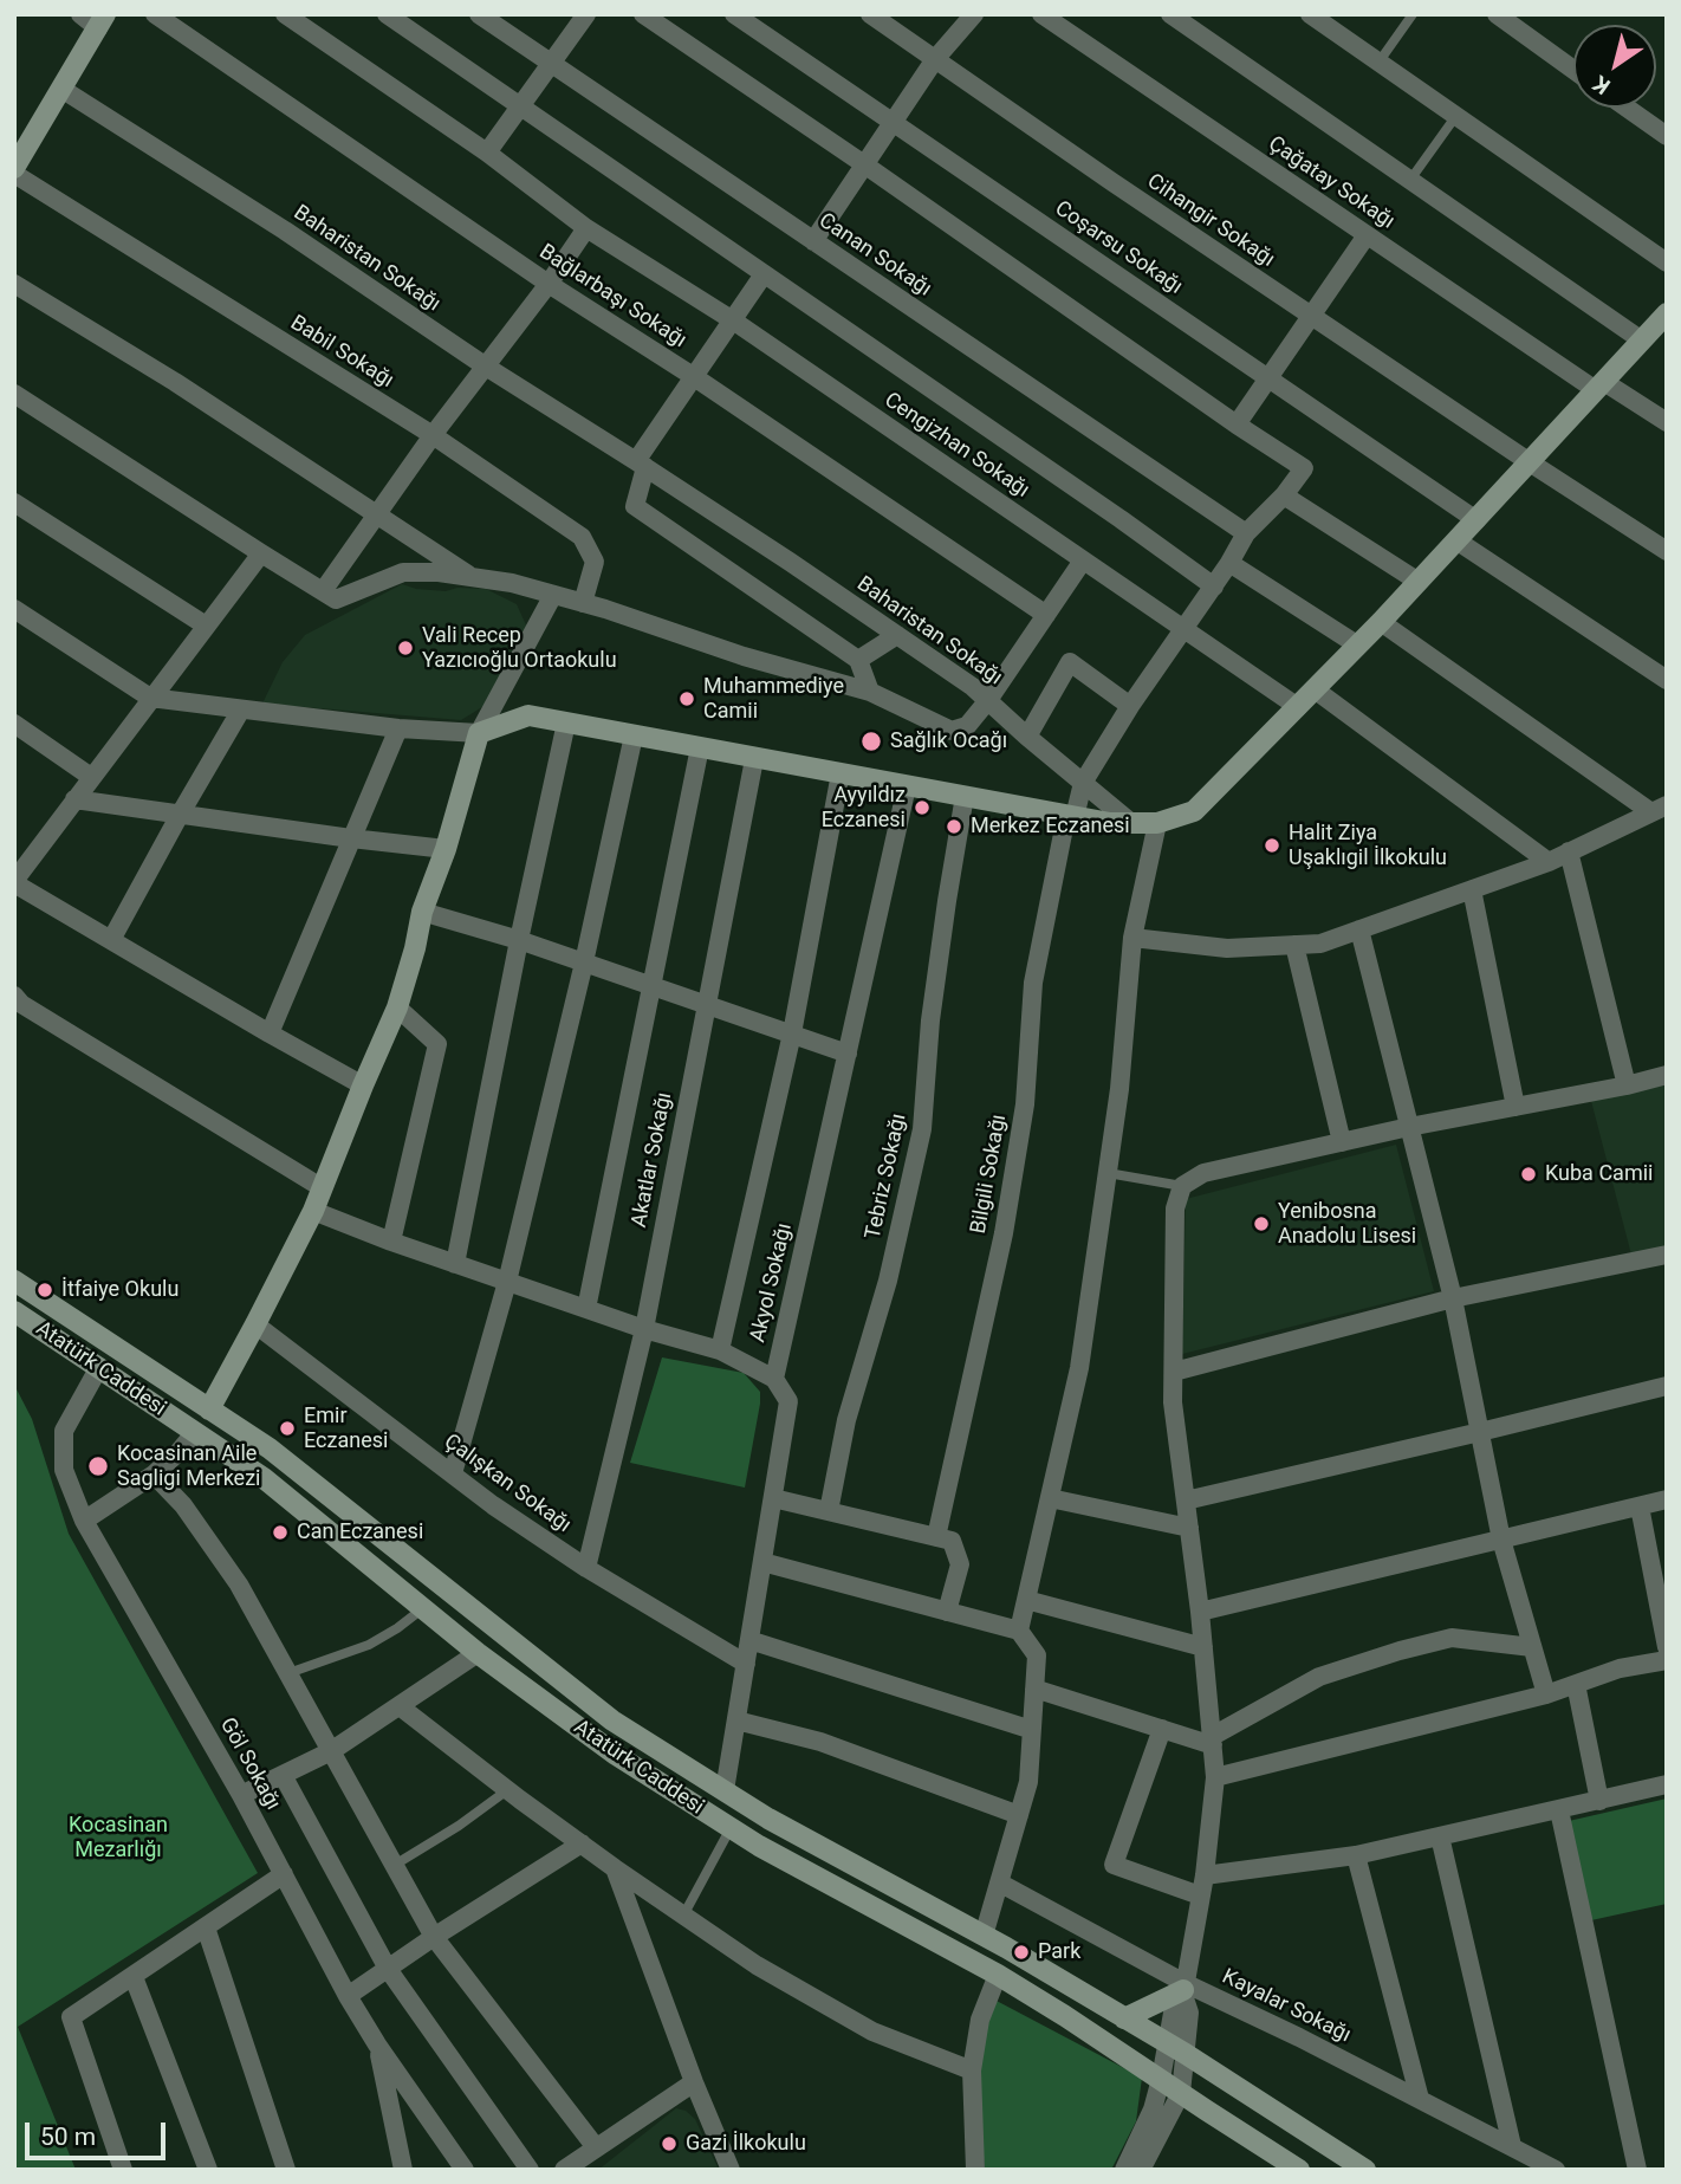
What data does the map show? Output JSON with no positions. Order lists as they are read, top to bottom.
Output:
{
  "streets": {
    "main road": ["Atatürk Caddesi"],
    "street": [
      "Çağatay Sokağı",
      "Cihangir Sokağı",
      "Coşarsu Sokağı",
      "Canan Sokağı",
      "Baharistan Sokağı",
      "Bağlarbaşı Sokağı",
      "Babil Sokağı",
      "Cengizhan Sokağı",
      "Akatlar Sokağı",
      "Bilgili Sokağı",
      "Tebriz Sokağı",
      "Akyol Sokağı",
      "Çalışkan Sokağı",
      "Göl Sokağı",
      "Kayalar Sokağı"
    ]
  },
  "crossings": [
    ["Canan Sokağı", "Bilgili Sokağı"],
    ["Baharistan Sokağı", "Bilgili Sokağı"],
    ["Cengizhan Sokağı", "Bilgili Sokağı"],
    ["Akatlar Sokağı", "Çalışkan Sokağı"],
    ["Atatürk Caddesi", "Göl Sokağı"]
  ],
  "parks": ["Kocasinan Mezarlığı"],
  "places": [
    "Vali Recep Yazıcıoğlu Ortaokulu",
    "Muhammediye Camii",
    "Sağlık Ocağı",
    "Ayyıldız Eczanesi",
    "Merkez Eczanesi",
    "Halit Ziya Uşaklıgil İlkokulu",
    "Kuba Camii",
    "Yenibosna Anadolu Lisesi",
    "İtfaiye Okulu",
    "Emir Eczanesi",
    "Kocasinan Aile Sagligi Merkezi",
    "Can Eczanesi",
    "Park",
    "Gazi İlkokulu"
  ],
  "scale_bar": "50 m",
  "north": "bottom left"
}
